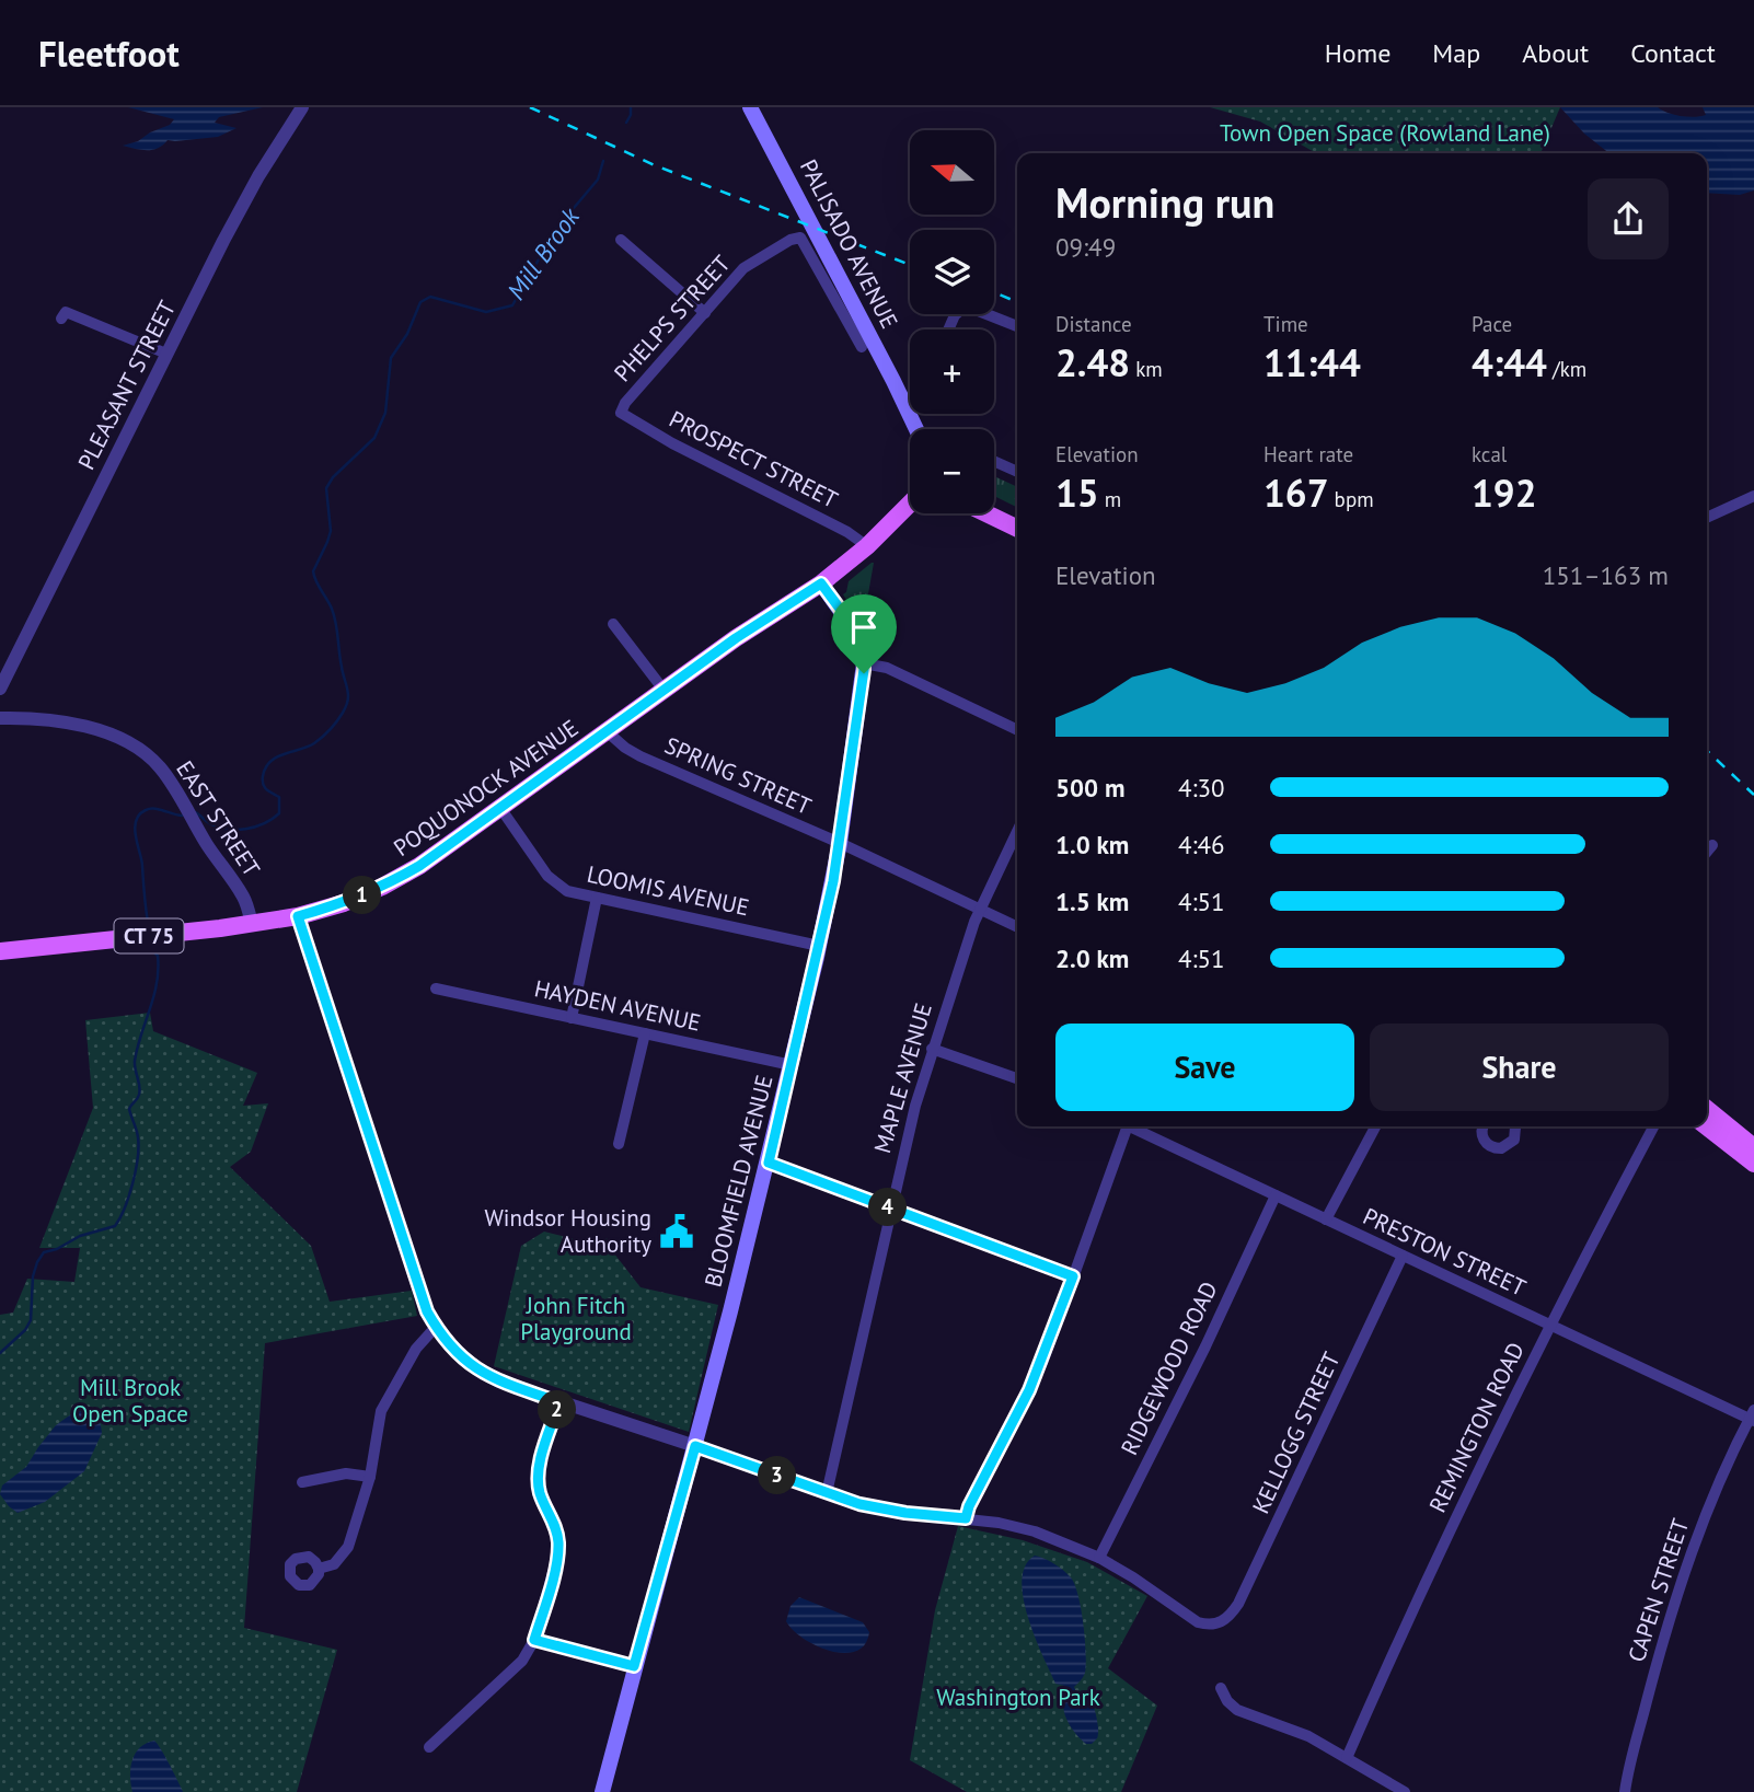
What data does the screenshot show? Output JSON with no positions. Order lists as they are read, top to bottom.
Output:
{
  "streets": {
    "main road": [
      "PALISADO AVENUE",
      "POQUONOCK AVENUE",
      "CT 75",
      "BLOOMFIELD AVENUE"
    ],
    "street": [
      "PHELPS STREET",
      "PLEASANT STREET",
      "PROSPECT STREET",
      "SPRING STREET",
      "EAST STREET",
      "LOOMIS AVENUE",
      "HAYDEN AVENUE",
      "MAPLE AVENUE",
      "PRESTON STREET",
      "RIDGEWOOD ROAD",
      "REMINGTON ROAD",
      "KELLOGG STREET",
      "CAPEN STREET"
    ]
  },
  "crossings": [
    ["PHELPS STREET", "PROSPECT STREET"],
    ["PROSPECT STREET", "POQUONOCK AVENUE"],
    ["SPRING STREET", "POQUONOCK AVENUE"],
    ["SPRING STREET", "MAPLE AVENUE"],
    ["SPRING STREET", "BLOOMFIELD AVENUE"],
    ["POQUONOCK AVENUE", "EAST STREET"],
    ["POQUONOCK AVENUE", "LOOMIS AVENUE"],
    ["POQUONOCK AVENUE", "BLOOMFIELD AVENUE"],
    ["LOOMIS AVENUE", "BLOOMFIELD AVENUE"],
    ["HAYDEN AVENUE", "BLOOMFIELD AVENUE"],
    ["PRESTON STREET", "RIDGEWOOD ROAD"],
    ["PRESTON STREET", "REMINGTON ROAD"],
    ["PRESTON STREET", "KELLOGG STREET"],
    ["PRESTON STREET", "CAPEN STREET"],
    ["RIDGEWOOD ROAD", "KELLOGG STREET"]
  ],
  "water": ["Mill Brook"],
  "parks": [
    "Town Open Space (Rowland Lane)",
    "John Fitch Playground",
    "Mill Brook Open Space",
    "Washington Park"
  ],
  "places": {
    "public building": ["Windsor Housing Authority"]
  },
  "north": "left",
  "page": {
    "header": "Fleetfoot",
    "nav": [
      "Home",
      "Map",
      "About",
      "Contact"
    ],
    "map_buttons": ["+", "−"],
    "heading": ["Morning run", "09:49"],
    "stats": [
      ["Distance", "2.48 km"],
      ["Time", "11:44"],
      ["Pace", "4:44 /km"],
      ["Elevation", "15 m"],
      ["Heart rate", "167 bpm"],
      ["kcal", "192"]
    ],
    "chart": ["Elevation", "151–163 m"],
    "list": [
      {
        "name": "500 m",
        "note": "4:30"
      },
      {
        "name": "1.0 km",
        "note": "4:46"
      },
      {
        "name": "1.5 km",
        "note": "4:51"
      },
      {
        "name": "2.0 km",
        "note": "4:51"
      }
    ],
    "pins": [
      "1",
      "4",
      "2",
      "3"
    ],
    "buttons": ["Save", "Share"]
  }
}
